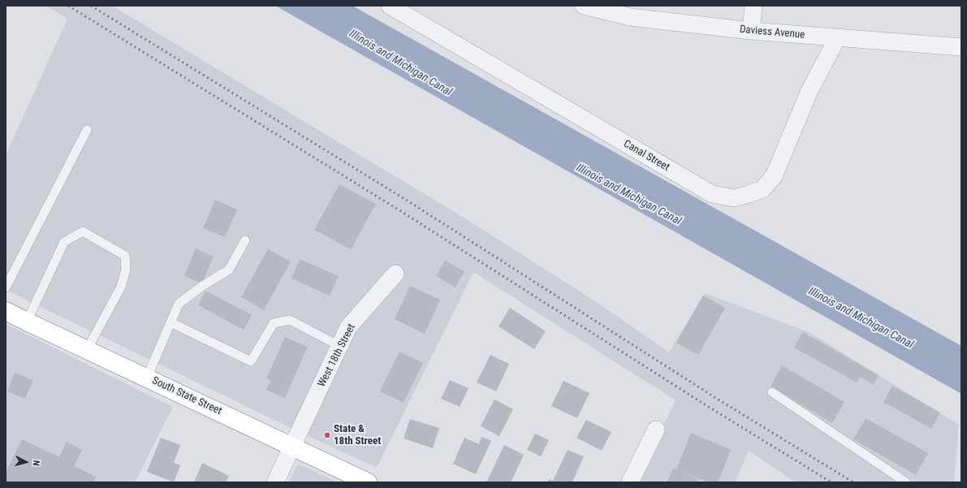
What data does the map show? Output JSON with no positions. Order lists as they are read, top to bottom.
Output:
{
  "streets": {
    "main road": ["South State Street"],
    "street": ["Daviess Avenue", "Canal Street", "West 18th Street"]
  },
  "crossings": [
    ["Daviess Avenue", "Canal Street"],
    ["West 18th Street", "South State Street"]
  ],
  "water": ["Illinois and Michigan Canal"],
  "places": ["State & 18th Street"],
  "north": "right"
}
